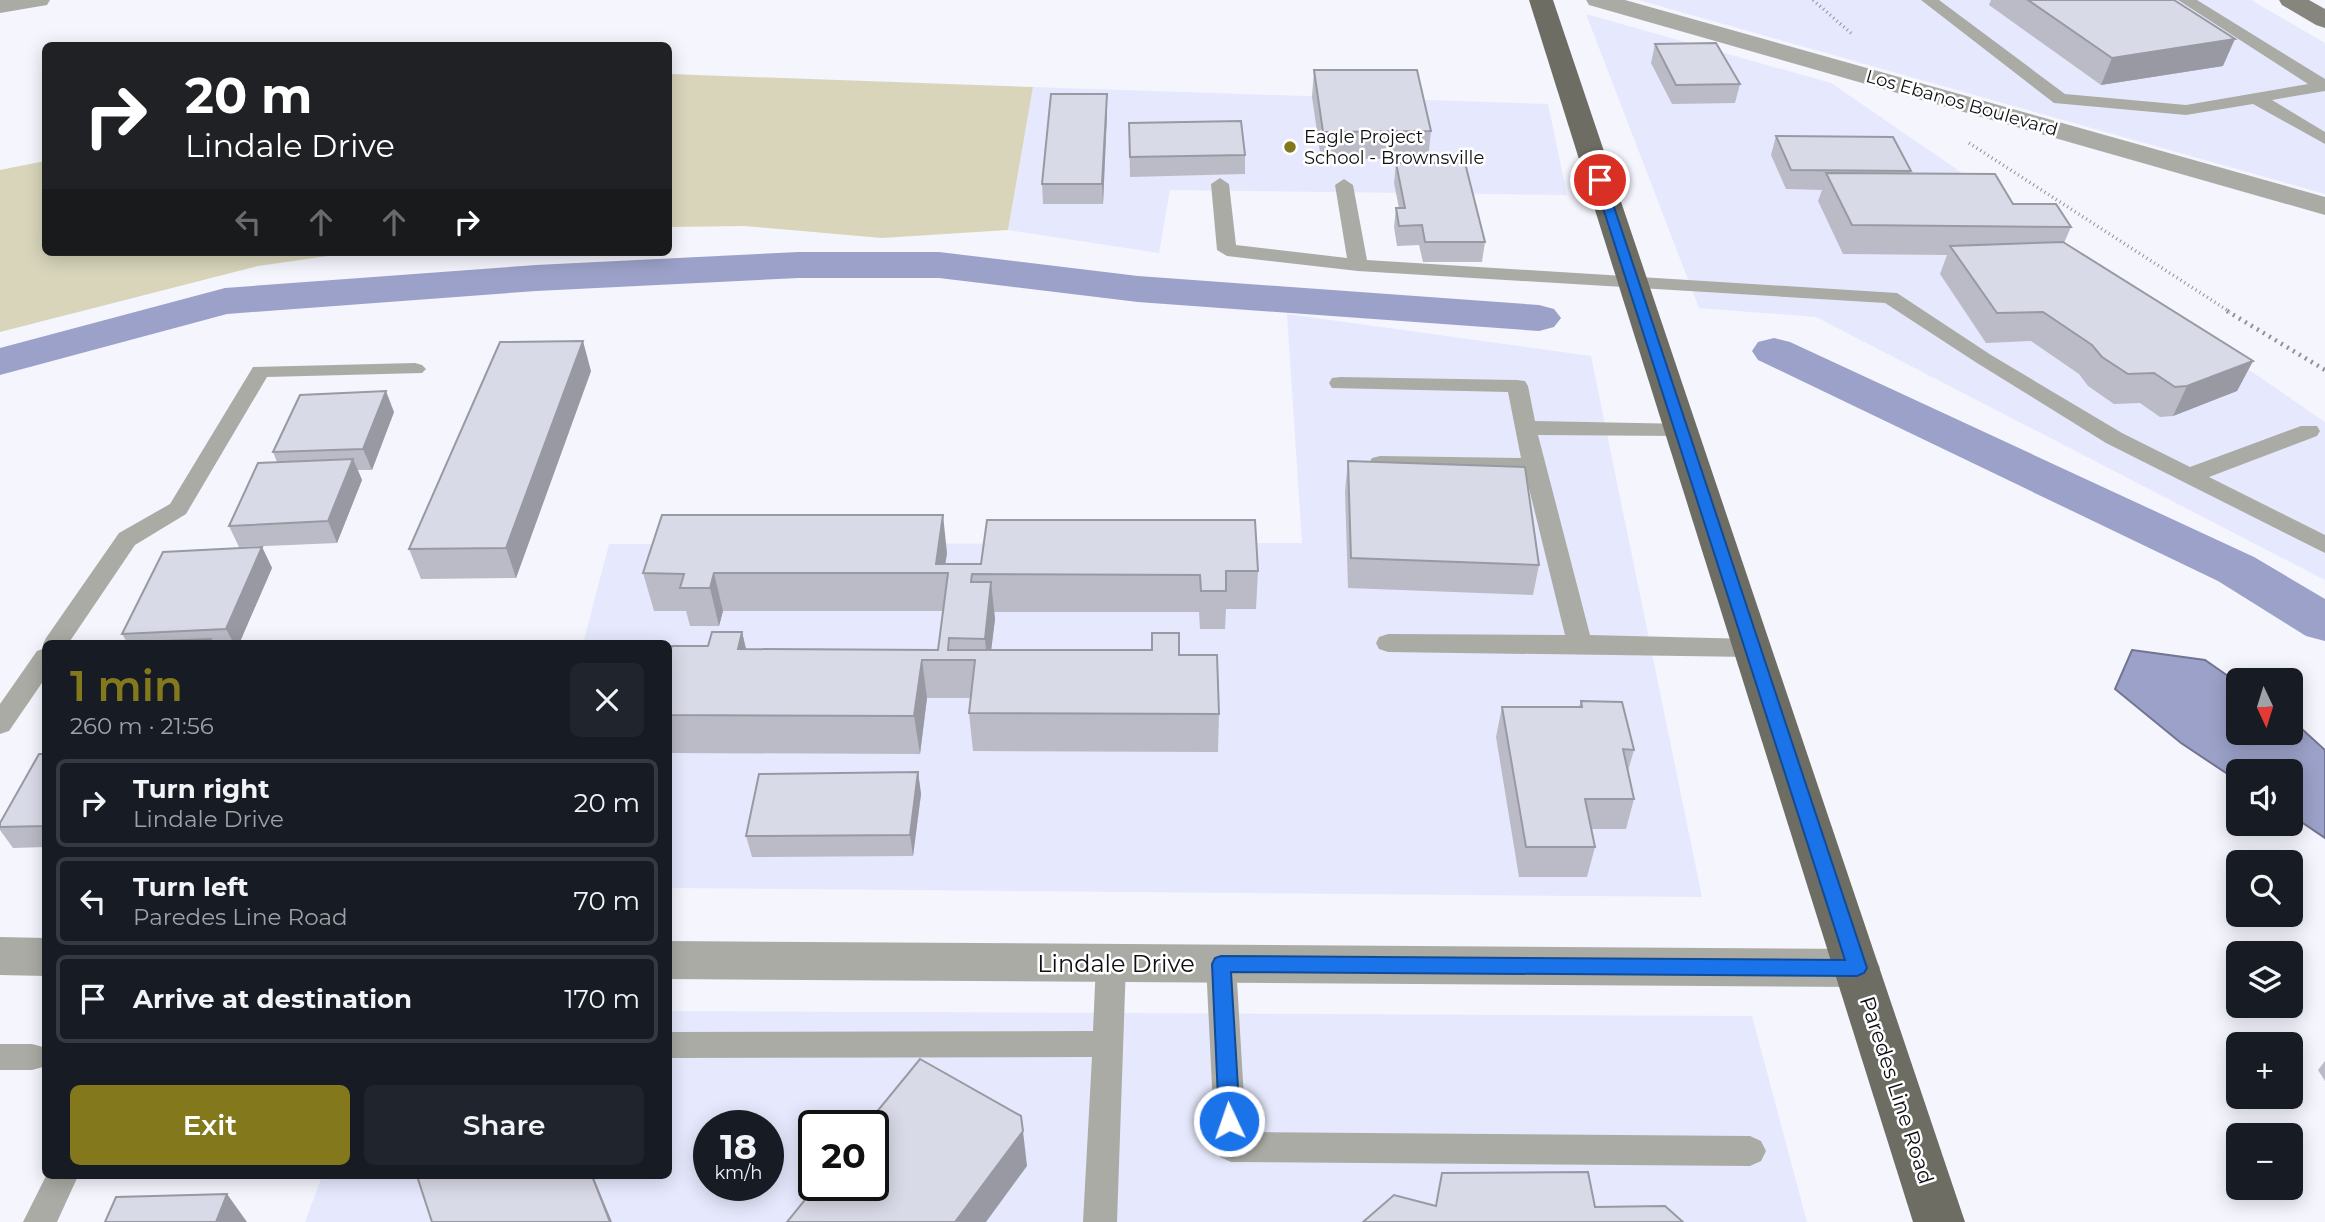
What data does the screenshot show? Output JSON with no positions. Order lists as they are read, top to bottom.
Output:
{
  "streets": {
    "main road": ["Paredes Line Road"],
    "street": ["Los Ebanos Boulevard", "Lindale Drive"]
  },
  "crossings": [
    ["Lindale Drive", "Paredes Line Road"]
  ],
  "places": ["Eagle Project School - Brownsville"],
  "north": "bottom",
  "page": {
    "turn": ["20 m", "Lindale Drive"],
    "heading": ["1 min", "260 m · 21:56"],
    "map_buttons": ["+", "−"],
    "list": [
      {
        "name": "Turn right",
        "note": "Lindale Drive",
        "value": "20 m"
      },
      {
        "name": "Turn left",
        "note": "Paredes Line Road",
        "value": "70 m"
      },
      {
        "name": "Arrive at destination",
        "value": "170 m"
      }
    ],
    "buttons": ["Exit", "Share"],
    "speed": "18 km/h",
    "limit": "20"
  }
}
